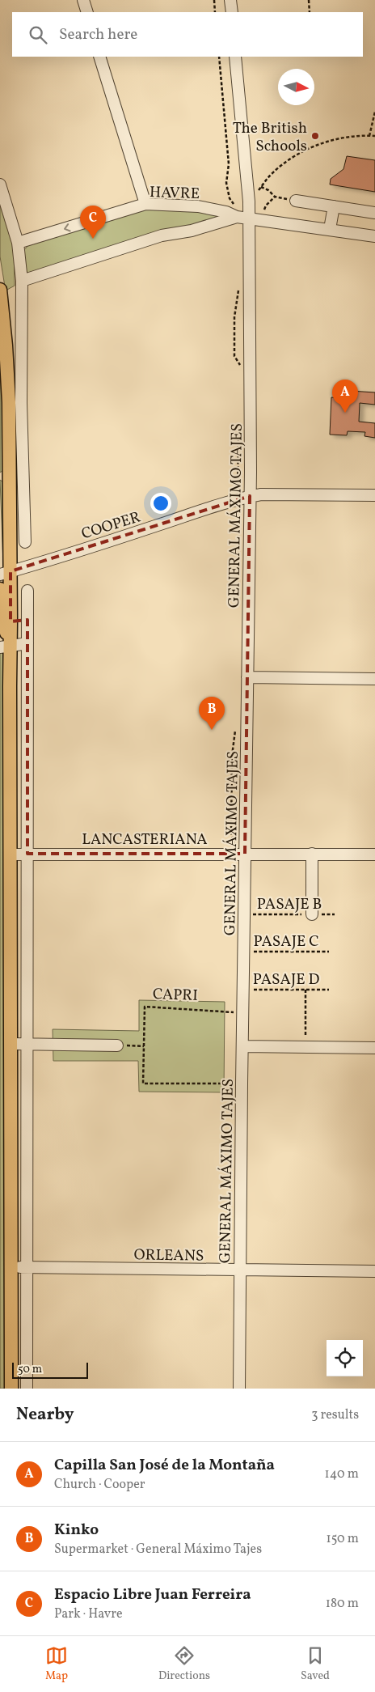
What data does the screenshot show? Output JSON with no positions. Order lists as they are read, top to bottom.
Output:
{
  "streets": {
    "street": [
      "HAVRE",
      "GENERAL MÁXIMO TAJES",
      "COOPER",
      "LANCASTERIANA",
      "ORLEANS"
    ],
    "path": [
      "PASAJE B",
      "PASAJE C",
      "PASAJE D",
      "CAPRI"
    ]
  },
  "crossings": [
    ["HAVRE", "GENERAL MÁXIMO TAJES"],
    ["GENERAL MÁXIMO TAJES", "COOPER"],
    ["GENERAL MÁXIMO TAJES", "LANCASTERIANA"],
    ["GENERAL MÁXIMO TAJES", "PASAJE B"],
    ["GENERAL MÁXIMO TAJES", "PASAJE C"],
    ["GENERAL MÁXIMO TAJES", "PASAJE D"],
    ["GENERAL MÁXIMO TAJES", "CAPRI"],
    ["GENERAL MÁXIMO TAJES", "ORLEANS"]
  ],
  "places": ["The British Schools"],
  "scale_bar": "50 m",
  "north": "right",
  "page": {
    "search": "Search here",
    "pins": ["C", "A", "B"],
    "scale": "50 m",
    "heading": ["Nearby", "3 results"],
    "list": [
      {
        "mark": "A",
        "name": "Capilla San José de la Montaña",
        "note": "Church · Cooper",
        "value": "140 m"
      },
      {
        "mark": "B",
        "name": "Kinko",
        "note": "Supermarket · General Máximo Tajes",
        "value": "150 m"
      },
      {
        "mark": "C",
        "name": "Espacio Libre Juan Ferreira",
        "note": "Park · Havre",
        "value": "180 m"
      }
    ],
    "nav": ["Map", "Directions", "Saved"]
  }
}
